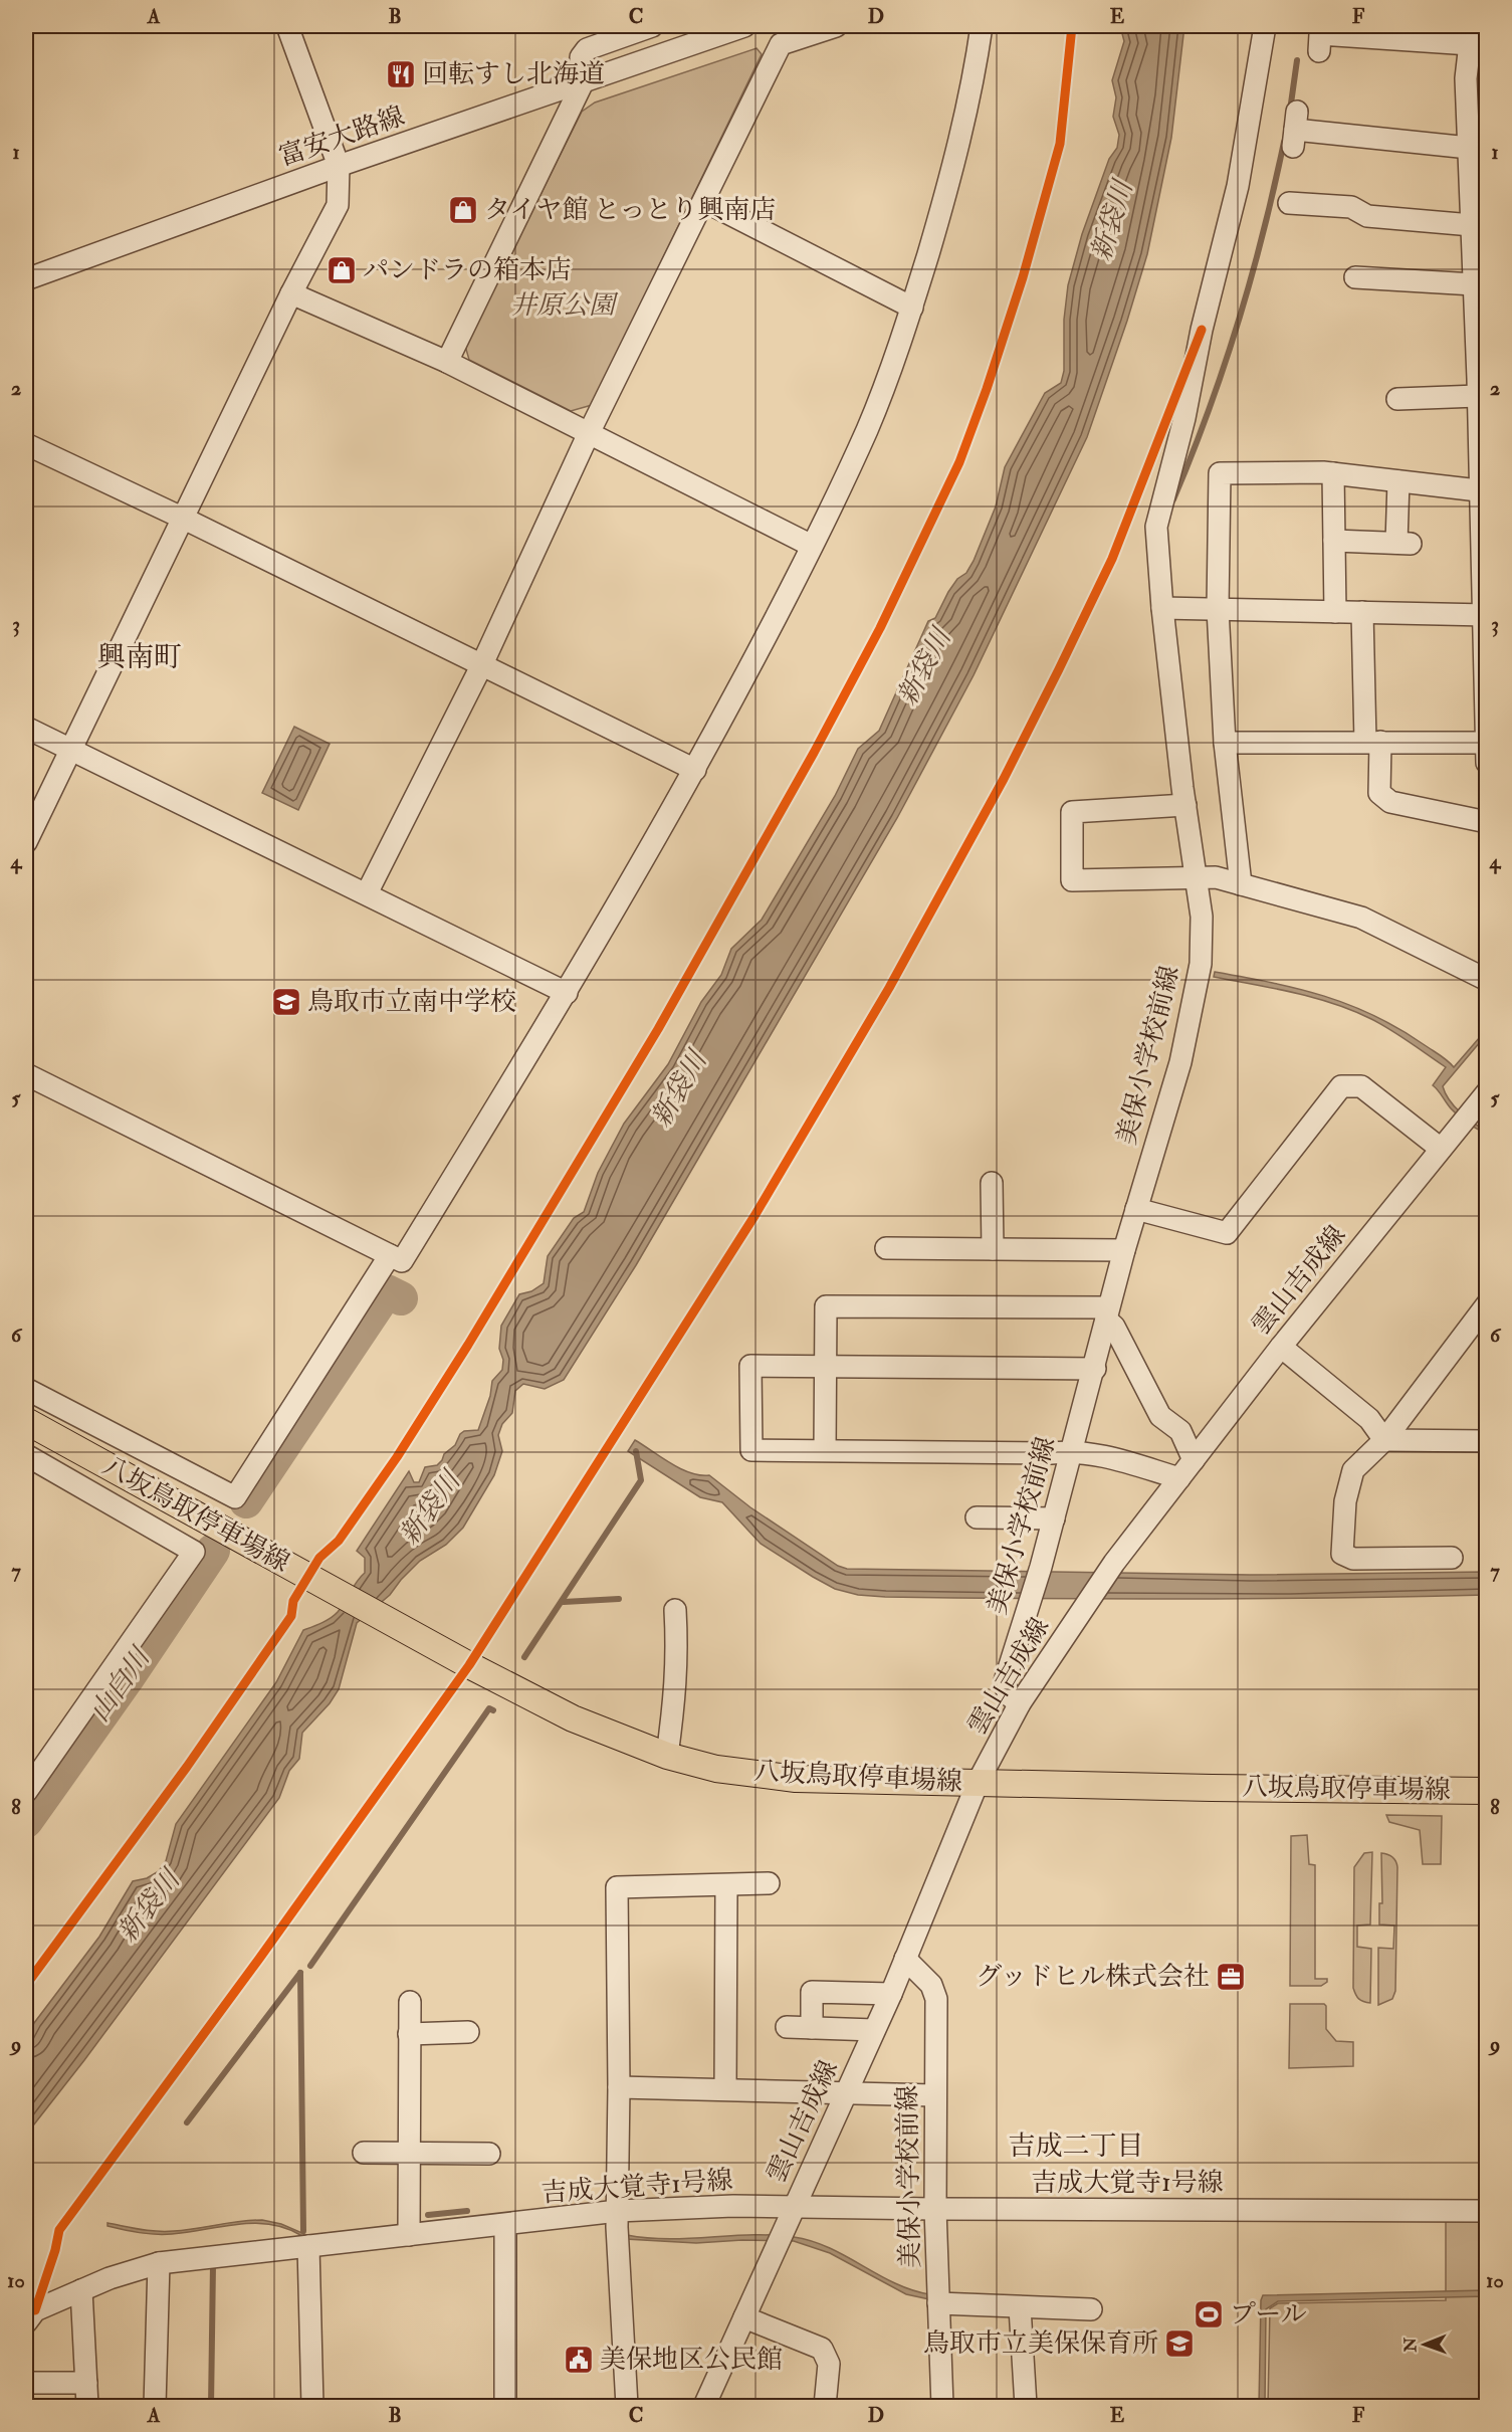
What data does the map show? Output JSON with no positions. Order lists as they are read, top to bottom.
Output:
{
  "streets": {
    "main road": ["八坂鳥取停車場線"],
    "street": [
      "富安大路線",
      "美保小学校前線",
      "雲山吉成線",
      "吉成大覚寺1号線"
    ]
  },
  "crossings": [
    ["美保小学校前線", "雲山吉成線"],
    ["美保小学校前線", "吉成大覚寺1号線"],
    ["雲山吉成線", "八坂鳥取停車場線"],
    ["雲山吉成線", "吉成大覚寺1号線"]
  ],
  "districts": ["興南町", "吉成二丁目"],
  "water": ["新袋川", "山白川"],
  "parks": ["井原公園"],
  "places": {
    "restaurant": ["回転すし北海道"],
    "shop": ["タイヤ館 とっとり興南店", "パンドラの箱本店"],
    "school or university": ["鳥取市立南中学校", "鳥取市立美保保育所"],
    "office": ["グッドヒル株式会社"],
    "sports": ["プール"],
    "public building": ["美保地区公民館"]
  },
  "north": "left",
  "grid": {
    "columns": [
      "A",
      "B",
      "C",
      "D",
      "E",
      "F"
    ],
    "rows": [
      "1",
      "2",
      "3",
      "4",
      "5",
      "6",
      "7",
      "8",
      "9",
      "10"
    ]
  }
}
